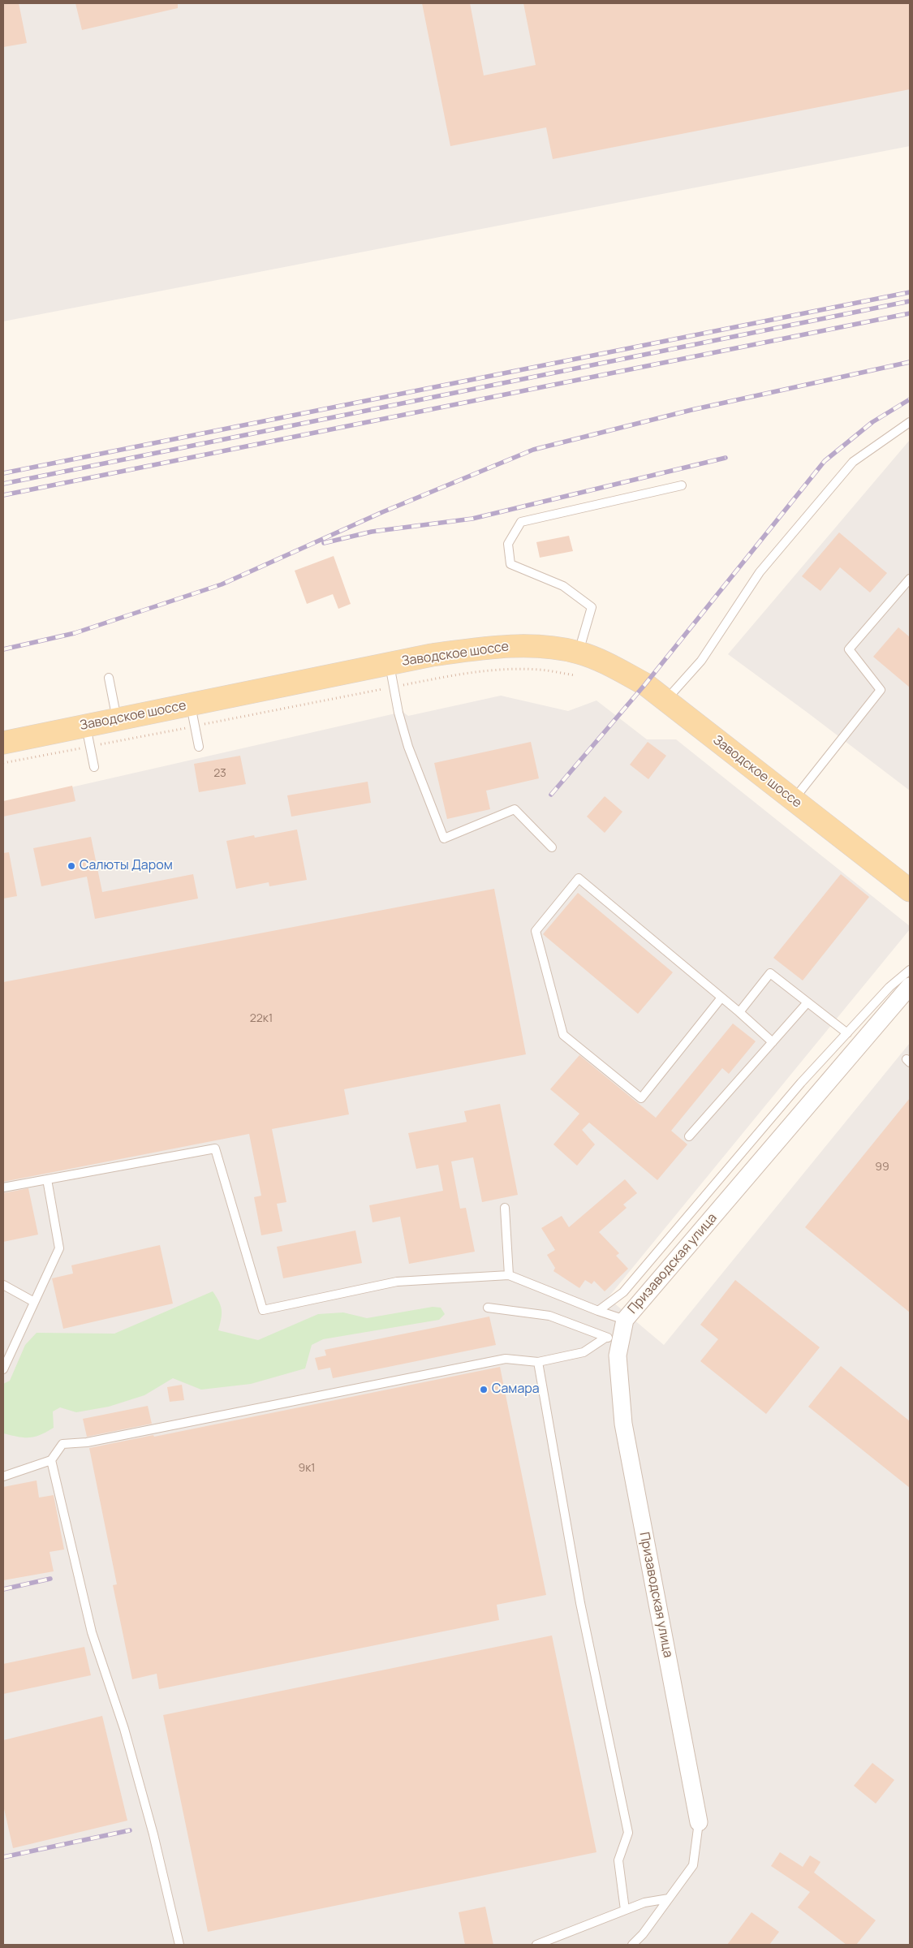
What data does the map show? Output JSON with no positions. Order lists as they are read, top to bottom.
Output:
{
  "streets": {
    "main road": ["Заводское шоссе"],
    "street": ["Призаводская улица"]
  },
  "places": ["Салюты Даром", "Самара"],
  "house_numbers": [
    "23",
    "22к1",
    "99",
    "9к1"
  ]
}
